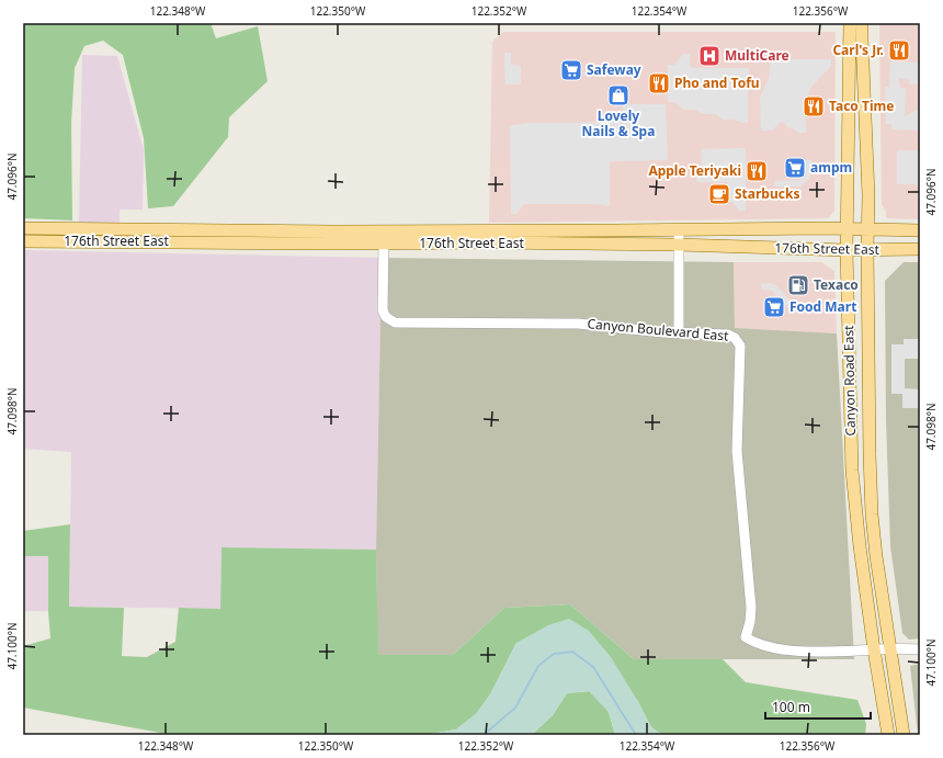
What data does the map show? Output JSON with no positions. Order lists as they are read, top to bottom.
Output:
{
  "streets": {
    "main road": ["176th Street East", "Canyon Road East"],
    "street": ["Canyon Boulevard East"]
  },
  "crossings": [
    ["176th Street East", "Canyon Boulevard East"],
    ["176th Street East", "Canyon Road East"],
    ["Canyon Boulevard East", "Canyon Road East"]
  ],
  "places": {
    "restaurant": [
      "Carl's Jr.",
      "Pho and Tofu",
      "Taco Time",
      "Apple Teriyaki"
    ],
    "hospital": ["MultiCare"],
    "supermarket": ["Safeway", "ampm", "Food Mart"],
    "shop": ["Lovely Nails & Spa"],
    "cafe": ["Starbucks"],
    "fuel station": ["Texaco"]
  },
  "scale_bar": "100 m",
  "coordinates": [
    "122.348°W",
    "122.350°W",
    "122.352°W",
    "122.354°W",
    "122.356°W",
    "47.096°N",
    "47.098°N",
    "47.100°N"
  ]
}
